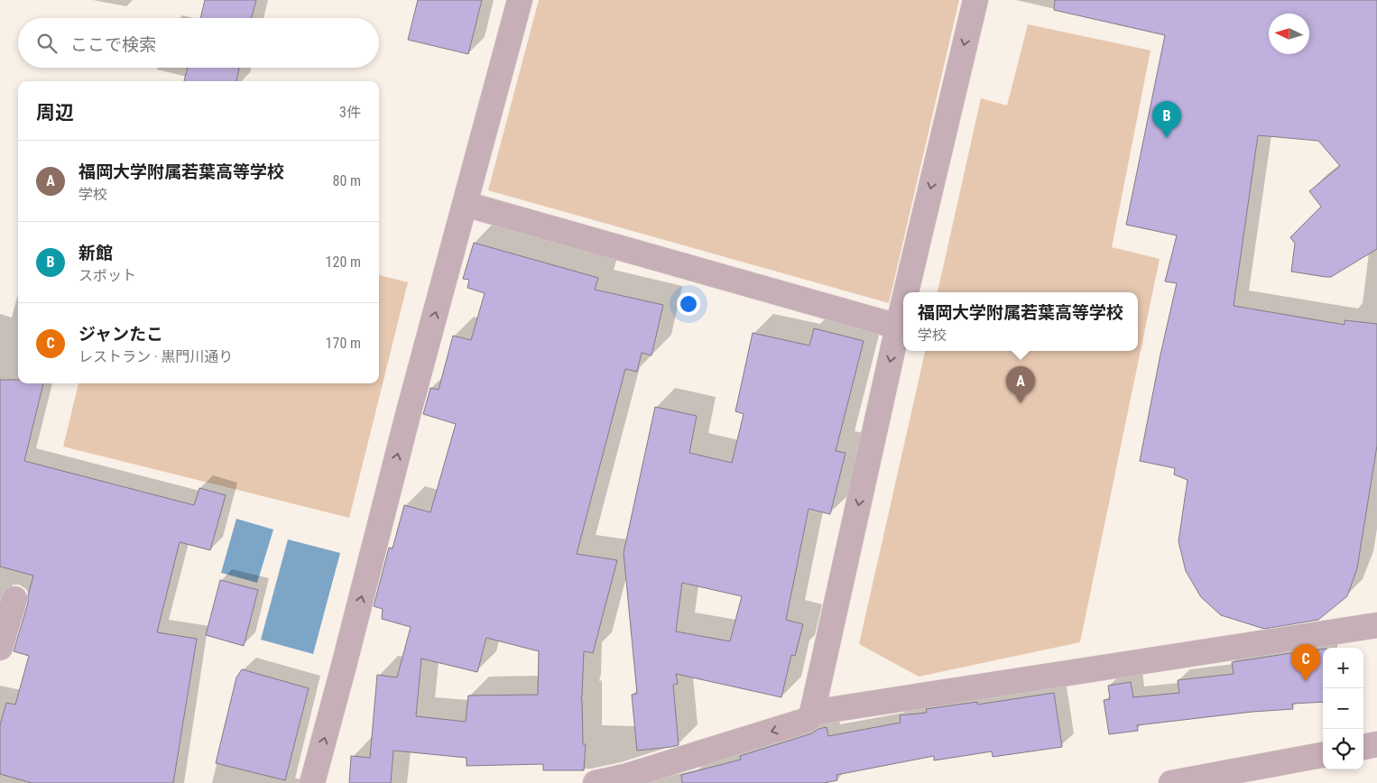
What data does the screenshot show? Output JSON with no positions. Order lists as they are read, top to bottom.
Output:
{
  "north": "left",
  "page": {
    "search": "ここで検索",
    "heading": ["周辺", "3件"],
    "pins": ["B", "A", "C"],
    "list": [
      {
        "mark": "A",
        "name": "福岡大学附属若葉高等学校",
        "note": "学校",
        "value": "80 m"
      },
      {
        "mark": "B",
        "name": "新館",
        "note": "スポット",
        "value": "120 m"
      },
      {
        "mark": "C",
        "name": "ジャンたこ",
        "note": "レストラン · 黒門川通り",
        "value": "170 m"
      }
    ],
    "popup": ["福岡大学附属若葉高等学校", "学校"],
    "map_buttons": ["+", "−"]
  }
}
